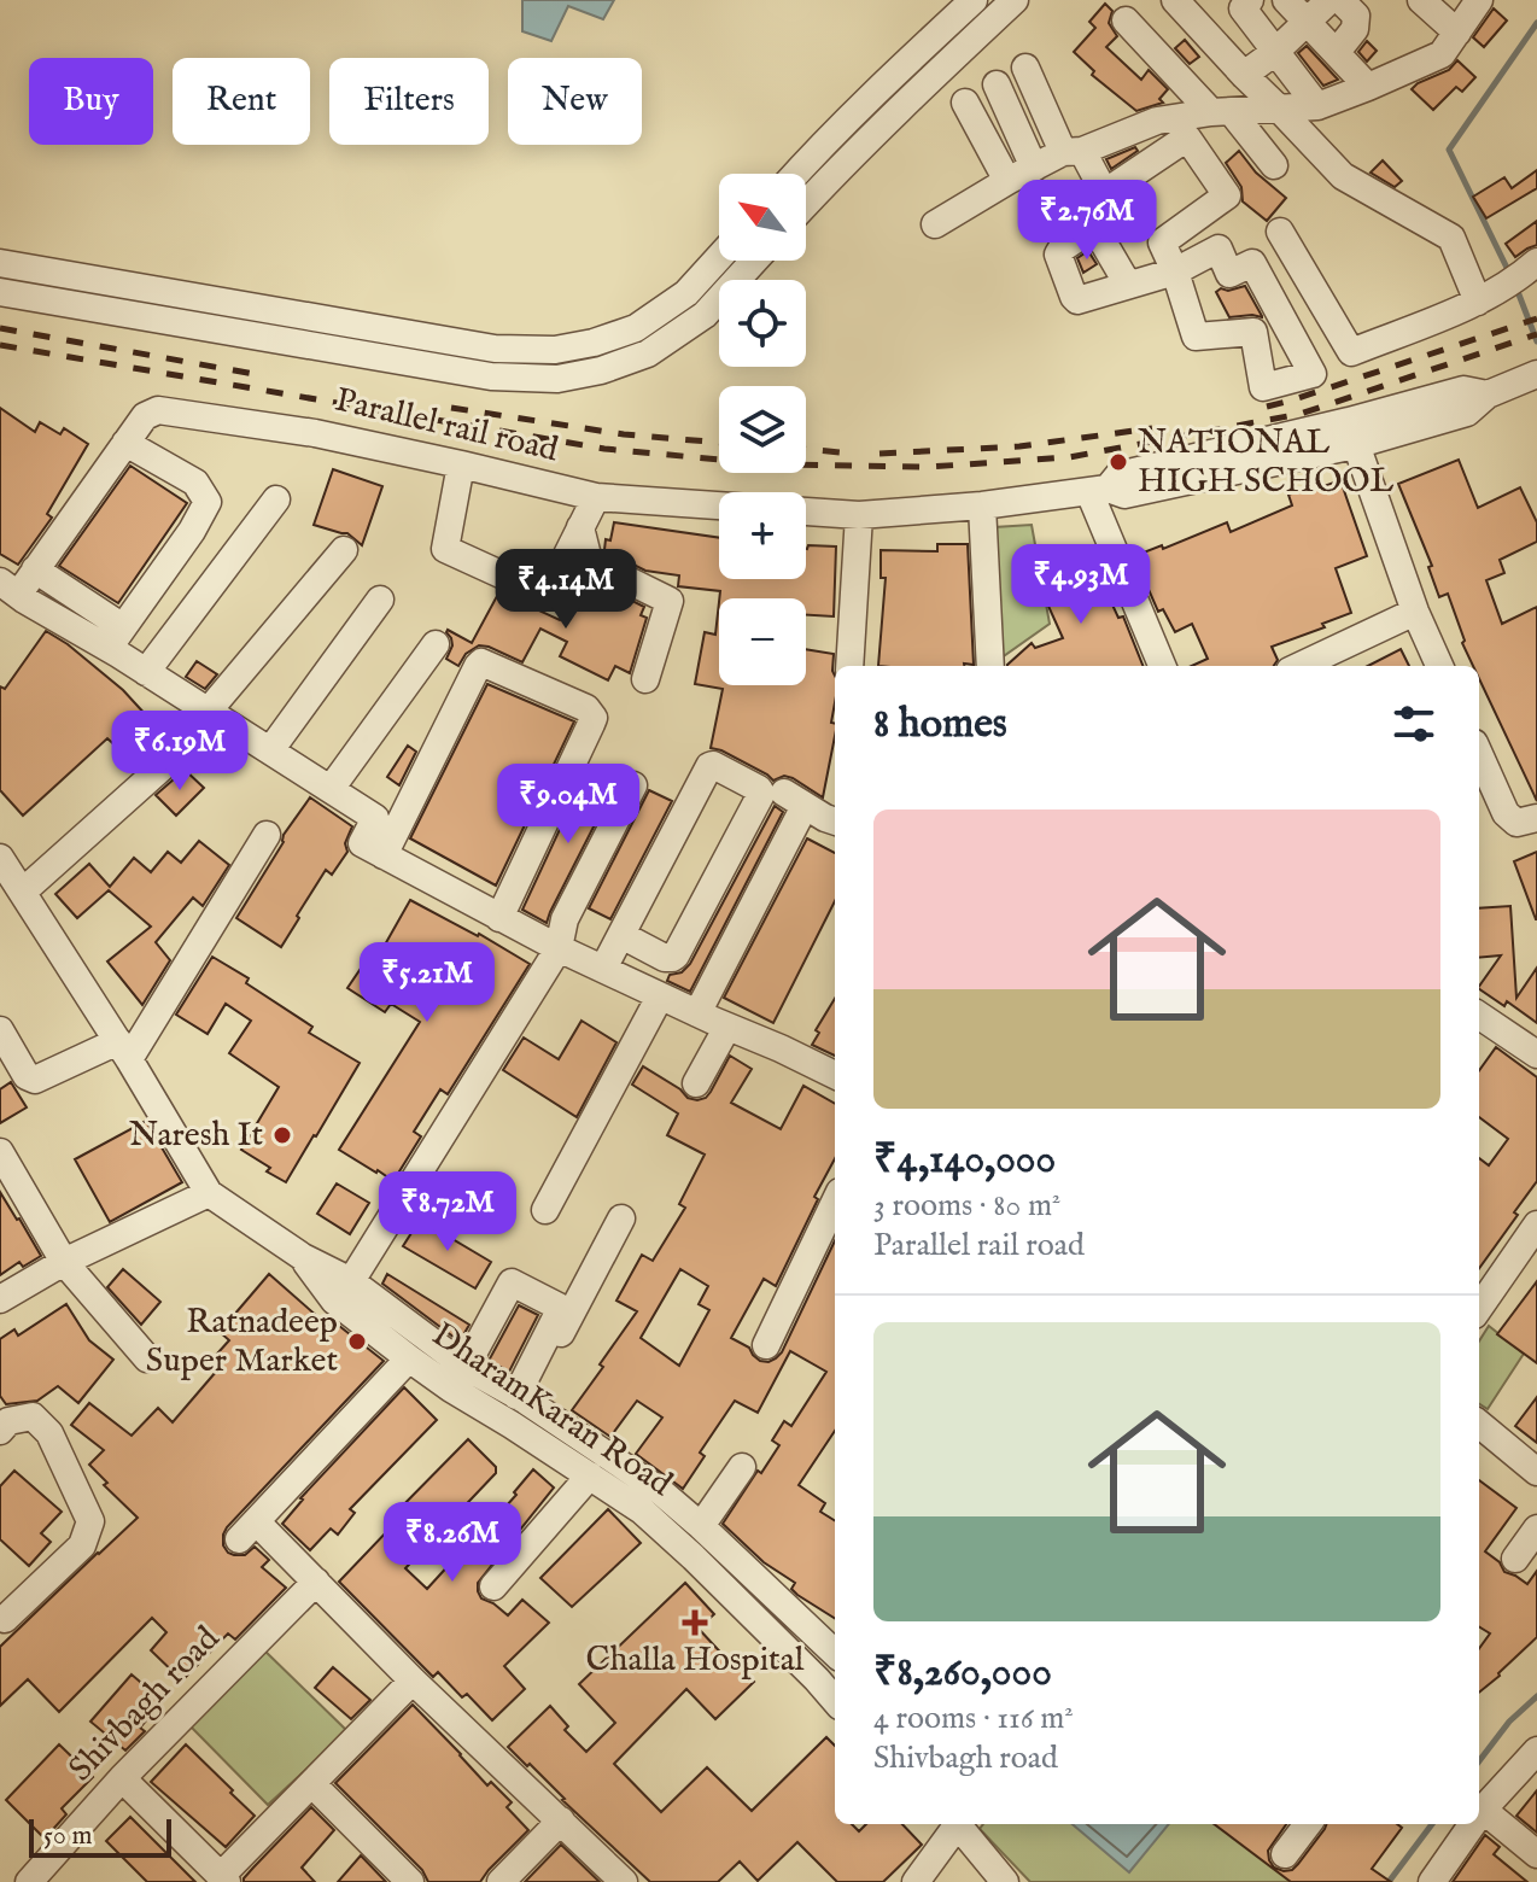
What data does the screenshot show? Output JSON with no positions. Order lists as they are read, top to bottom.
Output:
{
  "streets": {
    "street": ["Parallel rail road", "DharamKaran Road", "Shivbagh road"]
  },
  "places": {
    "other": ["NATIONAL HIGH SCHOOL", "Naresh It", "Ratnadeep Super Market"],
    "health": ["Challa Hospital"]
  },
  "scale_bar": "50 m",
  "north": "top left",
  "page": {
    "chip": [
      "Buy",
      "Rent",
      "Filters",
      "New"
    ],
    "map_buttons": ["+", "−"],
    "price": [
      "₹2.76M",
      "₹4.93M",
      "₹4.14M",
      "₹6.19M",
      "₹9.04M",
      "₹5.21M",
      "₹8.72M",
      "₹8.26M"
    ],
    "heading": "8 homes",
    "list": [
      {
        "name": "₹4,140,000",
        "note": "3 rooms · 80 m² · Parallel rail road"
      },
      {
        "name": "₹8,260,000",
        "note": "4 rooms · 116 m² · Shivbagh road"
      }
    ],
    "scale": "50 m"
  }
}
